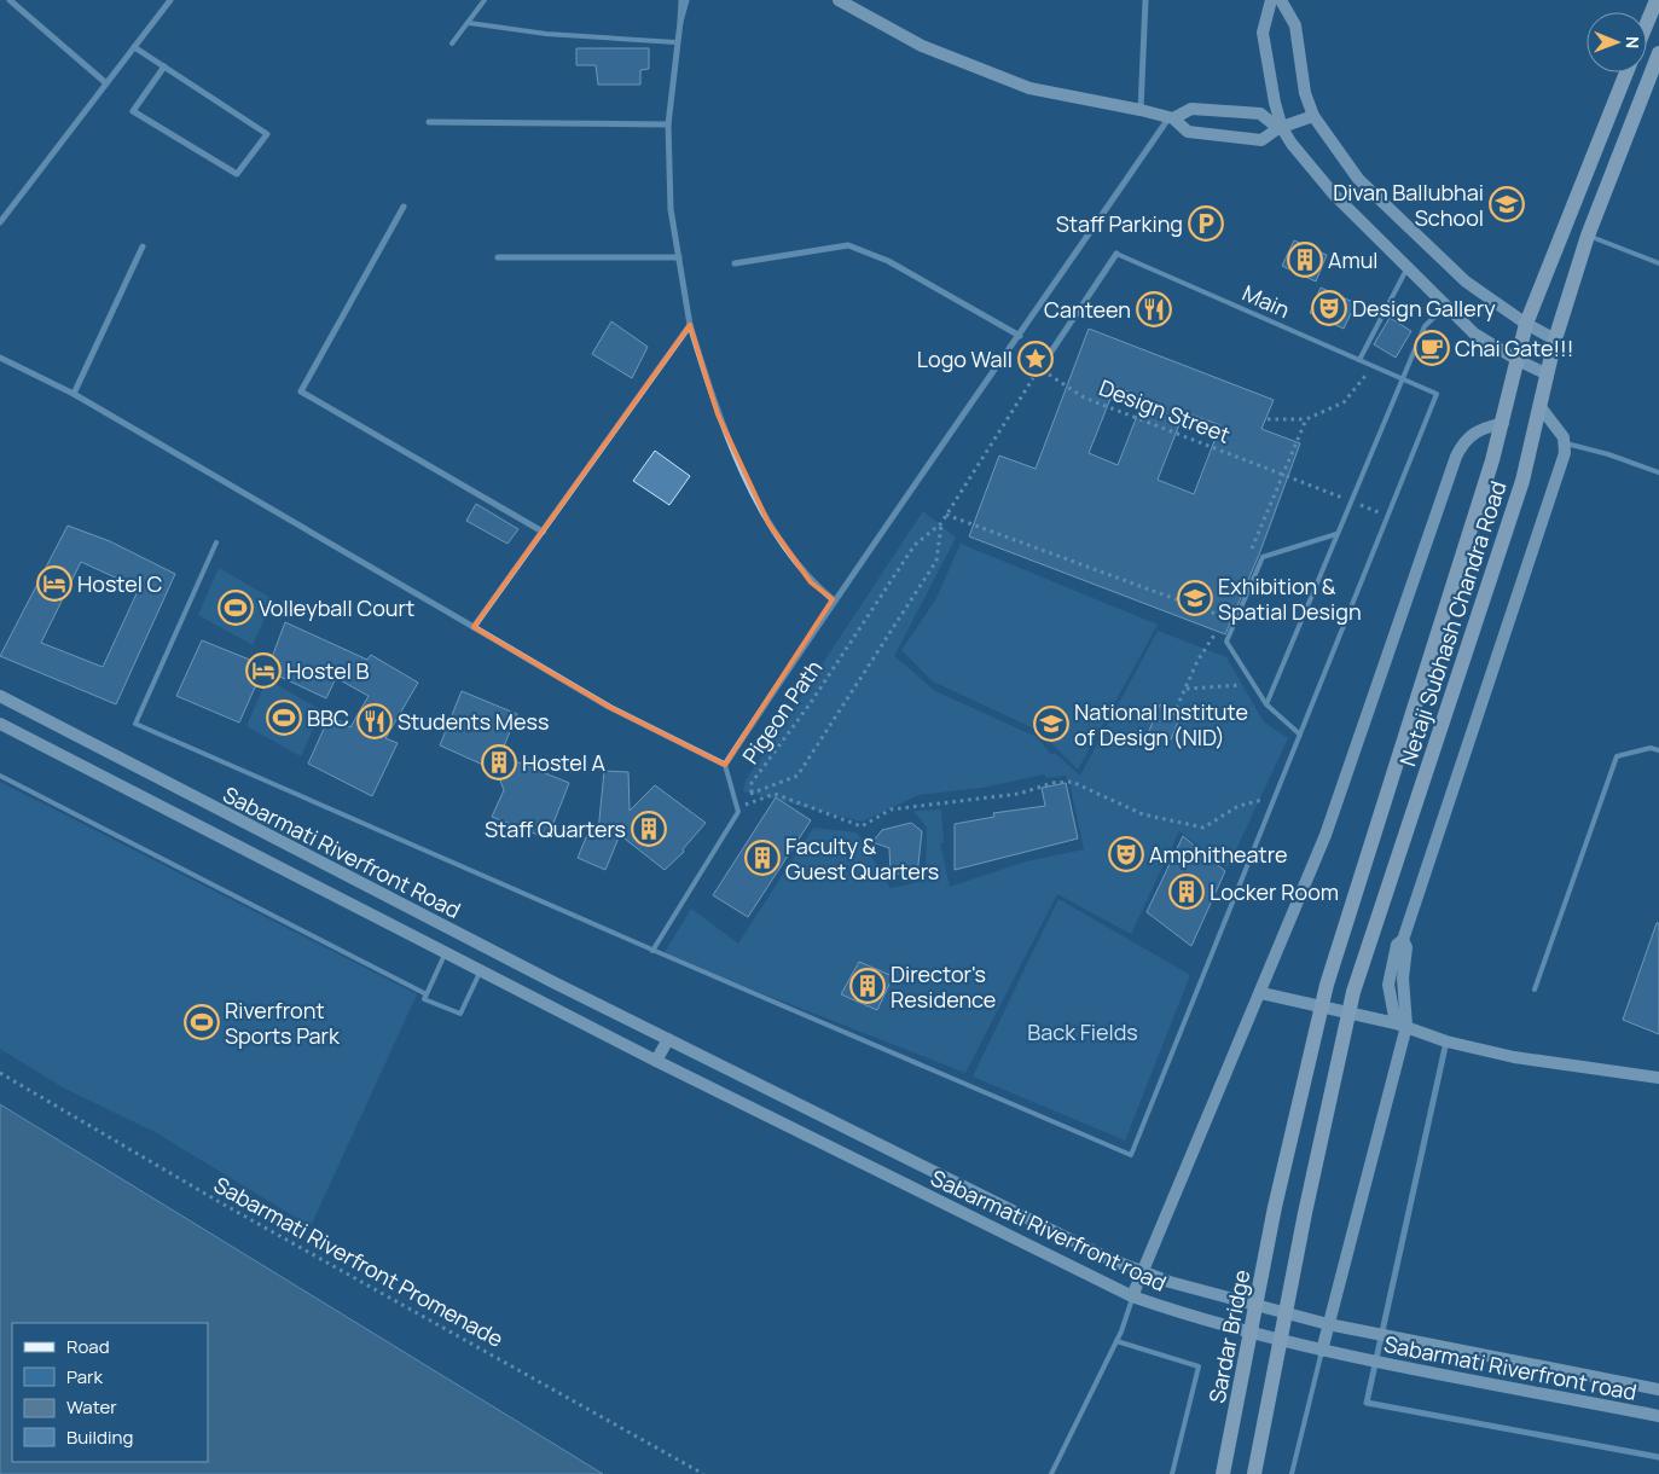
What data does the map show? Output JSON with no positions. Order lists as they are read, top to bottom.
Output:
{
  "streets": {
    "main road": ["Netaji Subhash Chandra Road", "Sardar Bridge"],
    "street": ["Sabarmati Riverfront Road", "Sabarmati Riverfront road"],
    "lane": ["Main"],
    "path": ["Design Street", "Pigeon Path", "Sabarmati Riverfront Promenade"]
  },
  "crossings": [
    ["Main", "Design Street"],
    ["Design Street", "Pigeon Path"],
    ["Netaji Subhash Chandra Road", "Sardar Bridge"],
    ["Sabarmati Riverfront Road", "Sabarmati Riverfront road"]
  ],
  "parks": ["Back Fields"],
  "places": {
    "school or university": ["Divan Ballubhai School", "Exhibition & Spatial Design", "National Institute of Design (NID)"],
    "parking": ["Staff Parking"],
    "building": [
      "Amul",
      "Hostel A",
      "Staff Quarters",
      "Faculty & Guest Quarters",
      "Locker Room",
      "Director's Residence"
    ],
    "theatre": ["Design Gallery", "Amphitheatre"],
    "restaurant": ["Canteen", "Students Mess"],
    "cafe": ["Chai Gate!!!"],
    "place": ["Logo Wall"],
    "hotel": ["Hostel C", "Hostel B"],
    "sports": ["Volleyball Court", "BBC", "Riverfront Sports Park"]
  },
  "legend": [
    "Road",
    "Park",
    "Water",
    "Building"
  ],
  "north": "right"
}
